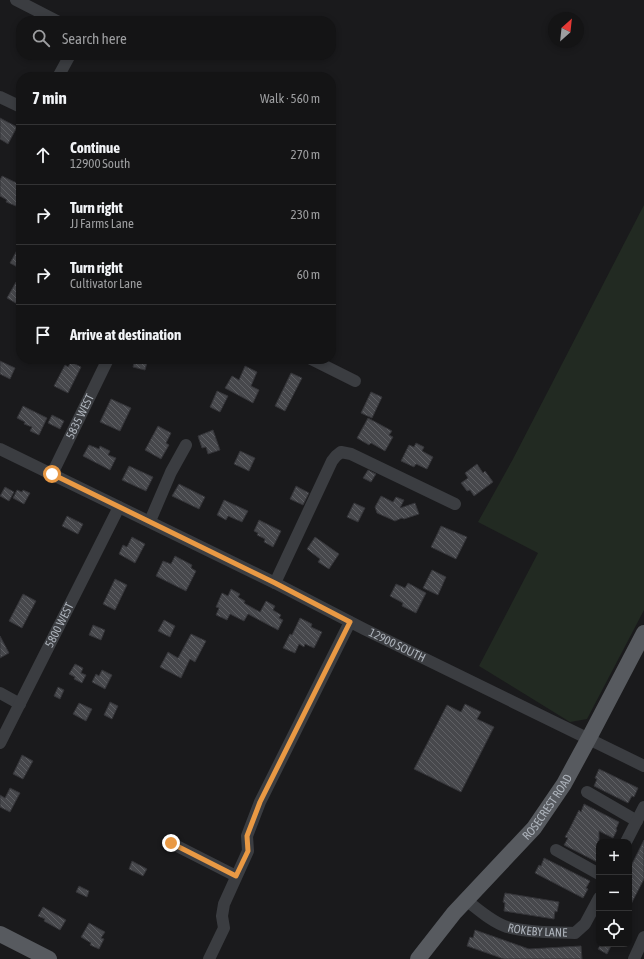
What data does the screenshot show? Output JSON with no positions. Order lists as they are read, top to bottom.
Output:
{
  "streets": {
    "main road": ["ROSECREST ROAD"],
    "street": [
      "5835 WEST",
      "5800 WEST",
      "12900 SOUTH",
      "ROKEBY LANE"
    ]
  },
  "crossings": [
    ["5835 WEST", "12900 SOUTH"],
    ["5800 WEST", "12900 SOUTH"],
    ["12900 SOUTH", "ROSECREST ROAD"],
    ["ROSECREST ROAD", "ROKEBY LANE"]
  ],
  "north": "top right",
  "page": {
    "search": "Search here",
    "heading": ["7 min", "Walk · 560 m"],
    "list": [
      ["Continue", "12900 South", "270 m"],
      ["Turn right", "JJ Farms Lane", "230 m"],
      ["Turn right", "Cultivator Lane", "60 m"],
      "Arrive at destination"
    ],
    "map_buttons": ["+", "−"]
  }
}
